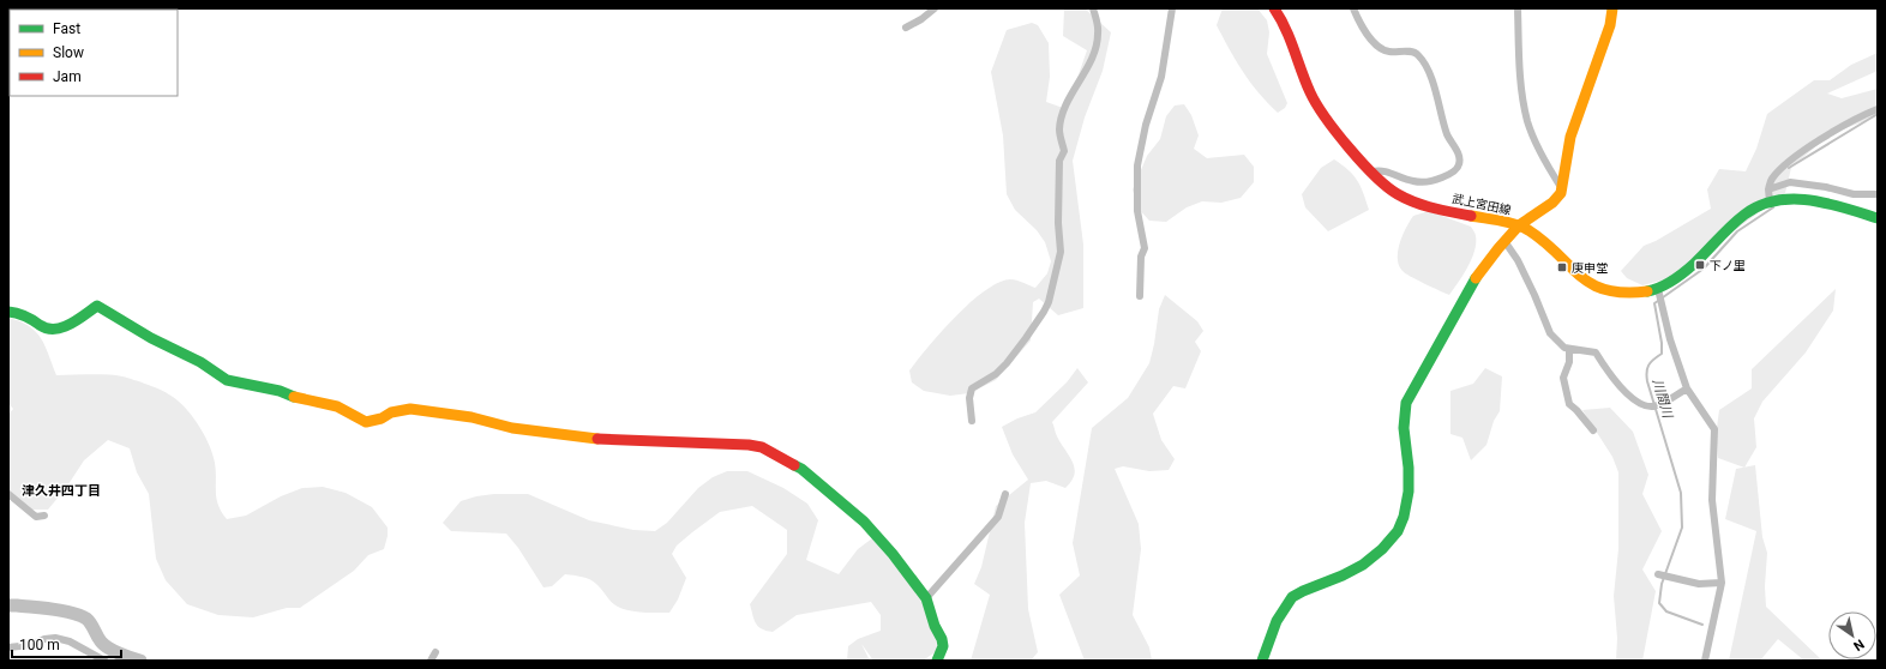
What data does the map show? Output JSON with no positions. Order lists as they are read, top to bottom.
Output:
{
  "streets": {
    "street": ["武上宮田線"]
  },
  "districts": ["津久井四丁目"],
  "water": ["川間川"],
  "places": {
    "transit": ["下ノ里", "庚申堂"]
  },
  "legend": ["Fast", "Slow", "Jam"],
  "scale_bar": "100 m",
  "north": "bottom right"
}
